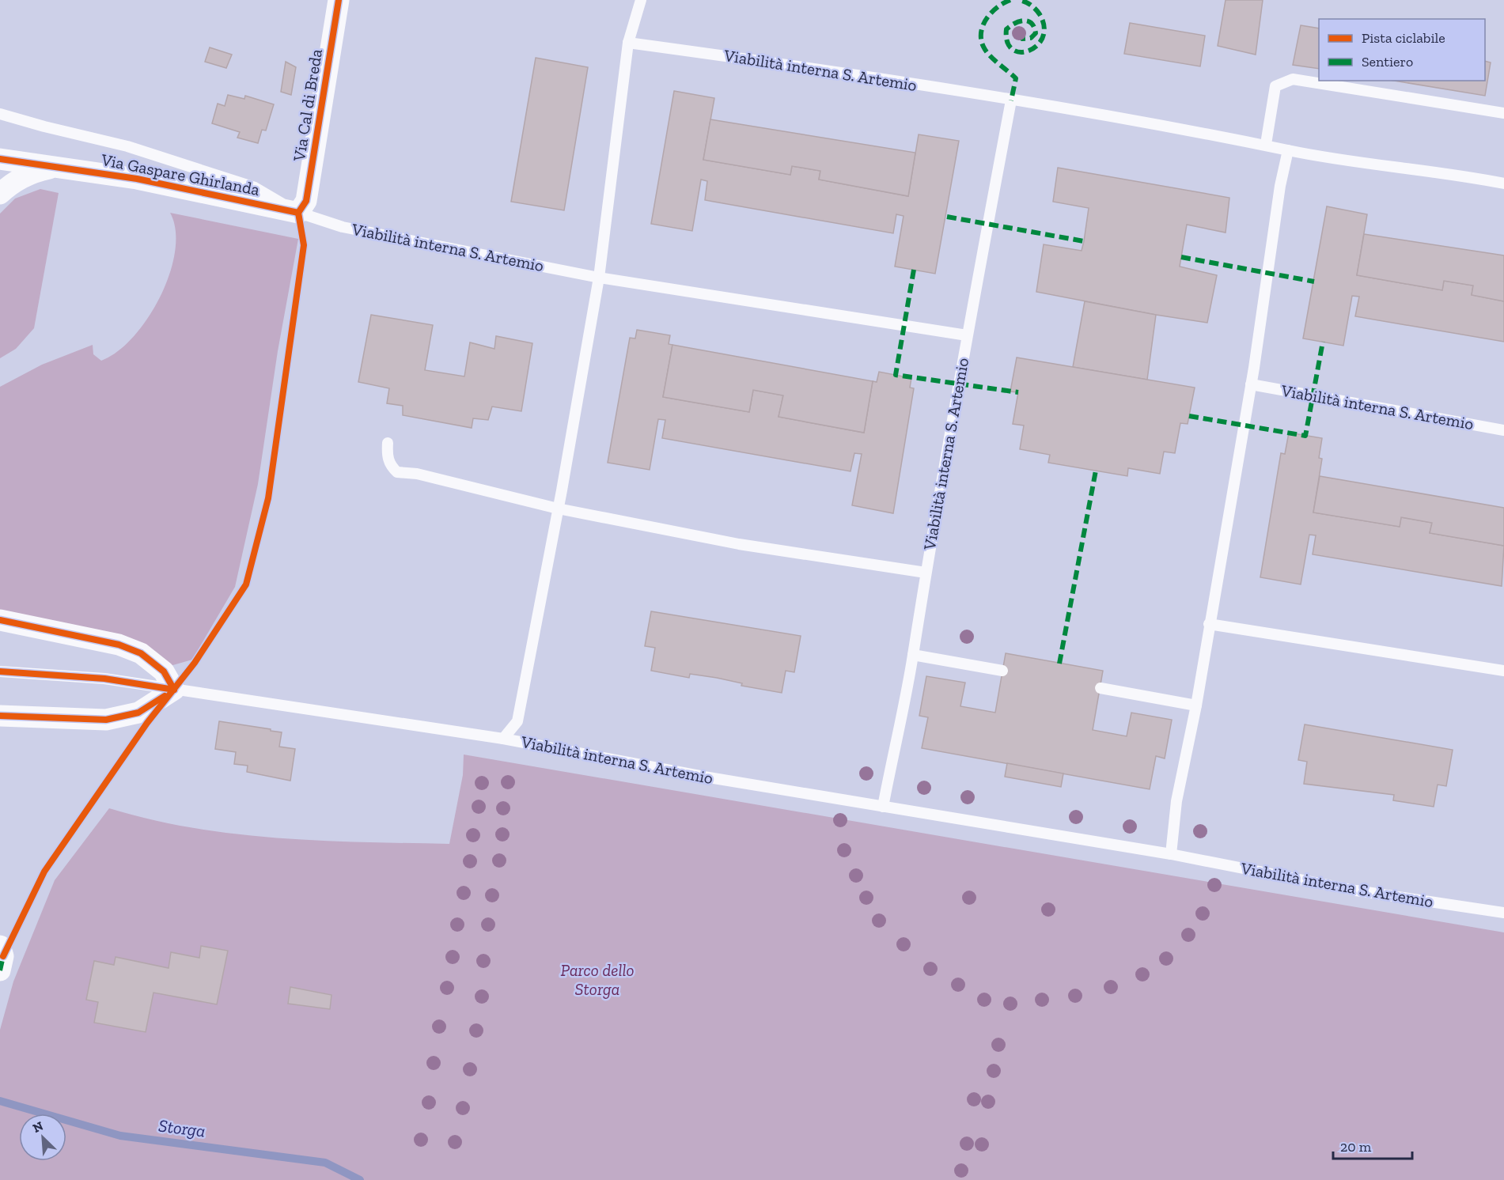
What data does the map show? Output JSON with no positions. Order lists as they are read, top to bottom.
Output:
{
  "streets": {
    "street": ["Via Cal di Breda", "Via Gaspare Ghirlanda"],
    "lane": ["Viabilità interna S. Artemio"]
  },
  "crossings": [
    ["Viabilità interna S. Artemio", "Via Cal di Breda"],
    ["Viabilità interna S. Artemio", "Via Gaspare Ghirlanda"],
    ["Via Cal di Breda", "Via Gaspare Ghirlanda"]
  ],
  "water": ["Storga"],
  "parks": ["Parco dello Storga"],
  "legend": ["Pista ciclabile", "Sentiero"],
  "scale_bar": "20 m",
  "north": "top left"
}
